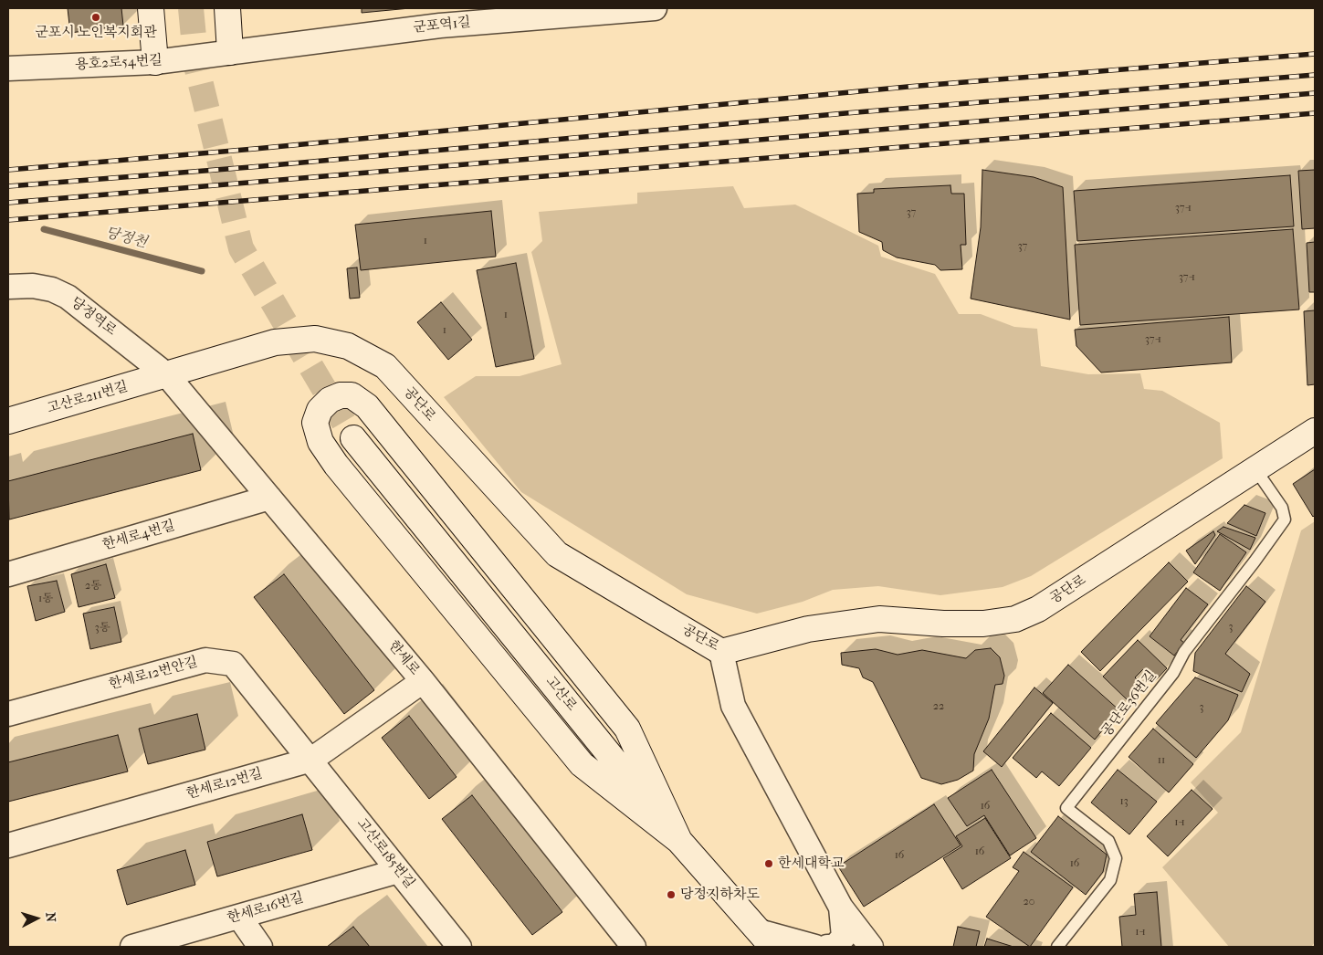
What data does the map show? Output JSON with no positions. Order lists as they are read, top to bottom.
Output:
{
  "streets": {
    "street": [
      "군포역1길",
      "용호2로54번길",
      "당정역로",
      "고산로211번길",
      "공단로",
      "한세로4번길",
      "한세로",
      "한세로12번안길",
      "고산로",
      "한세로12번길",
      "고산로185번길",
      "한세로16번길"
    ],
    "lane": ["공단로36번길"]
  },
  "crossings": [
    ["군포역1길", "용호2로54번길"],
    ["당정역로", "고산로211번길"],
    ["당정역로", "공단로"],
    ["당정역로", "한세로"],
    ["고산로211번길", "공단로"],
    ["고산로211번길", "한세로"],
    ["공단로", "한세로"],
    ["공단로", "공단로36번길"],
    ["한세로4번길", "한세로"],
    ["한세로", "한세로12번길"],
    ["한세로12번안길", "한세로12번길"],
    ["한세로12번안길", "고산로185번길"],
    ["한세로12번길", "고산로185번길"],
    ["고산로185번길", "한세로16번길"]
  ],
  "water": ["당정천"],
  "places": ["군포시 노인복지회관", "한세대학교", "당정지하차도"],
  "house_numbers": [
    "37-1",
    "37",
    "1",
    "37",
    "37-1",
    "1",
    "1",
    "37-1",
    "2동",
    "1동",
    "3",
    "3동",
    "22",
    "3",
    "11",
    "13",
    "16",
    "1-1",
    "16",
    "16",
    "16",
    "20",
    "1-1"
  ],
  "north": "right"
}
